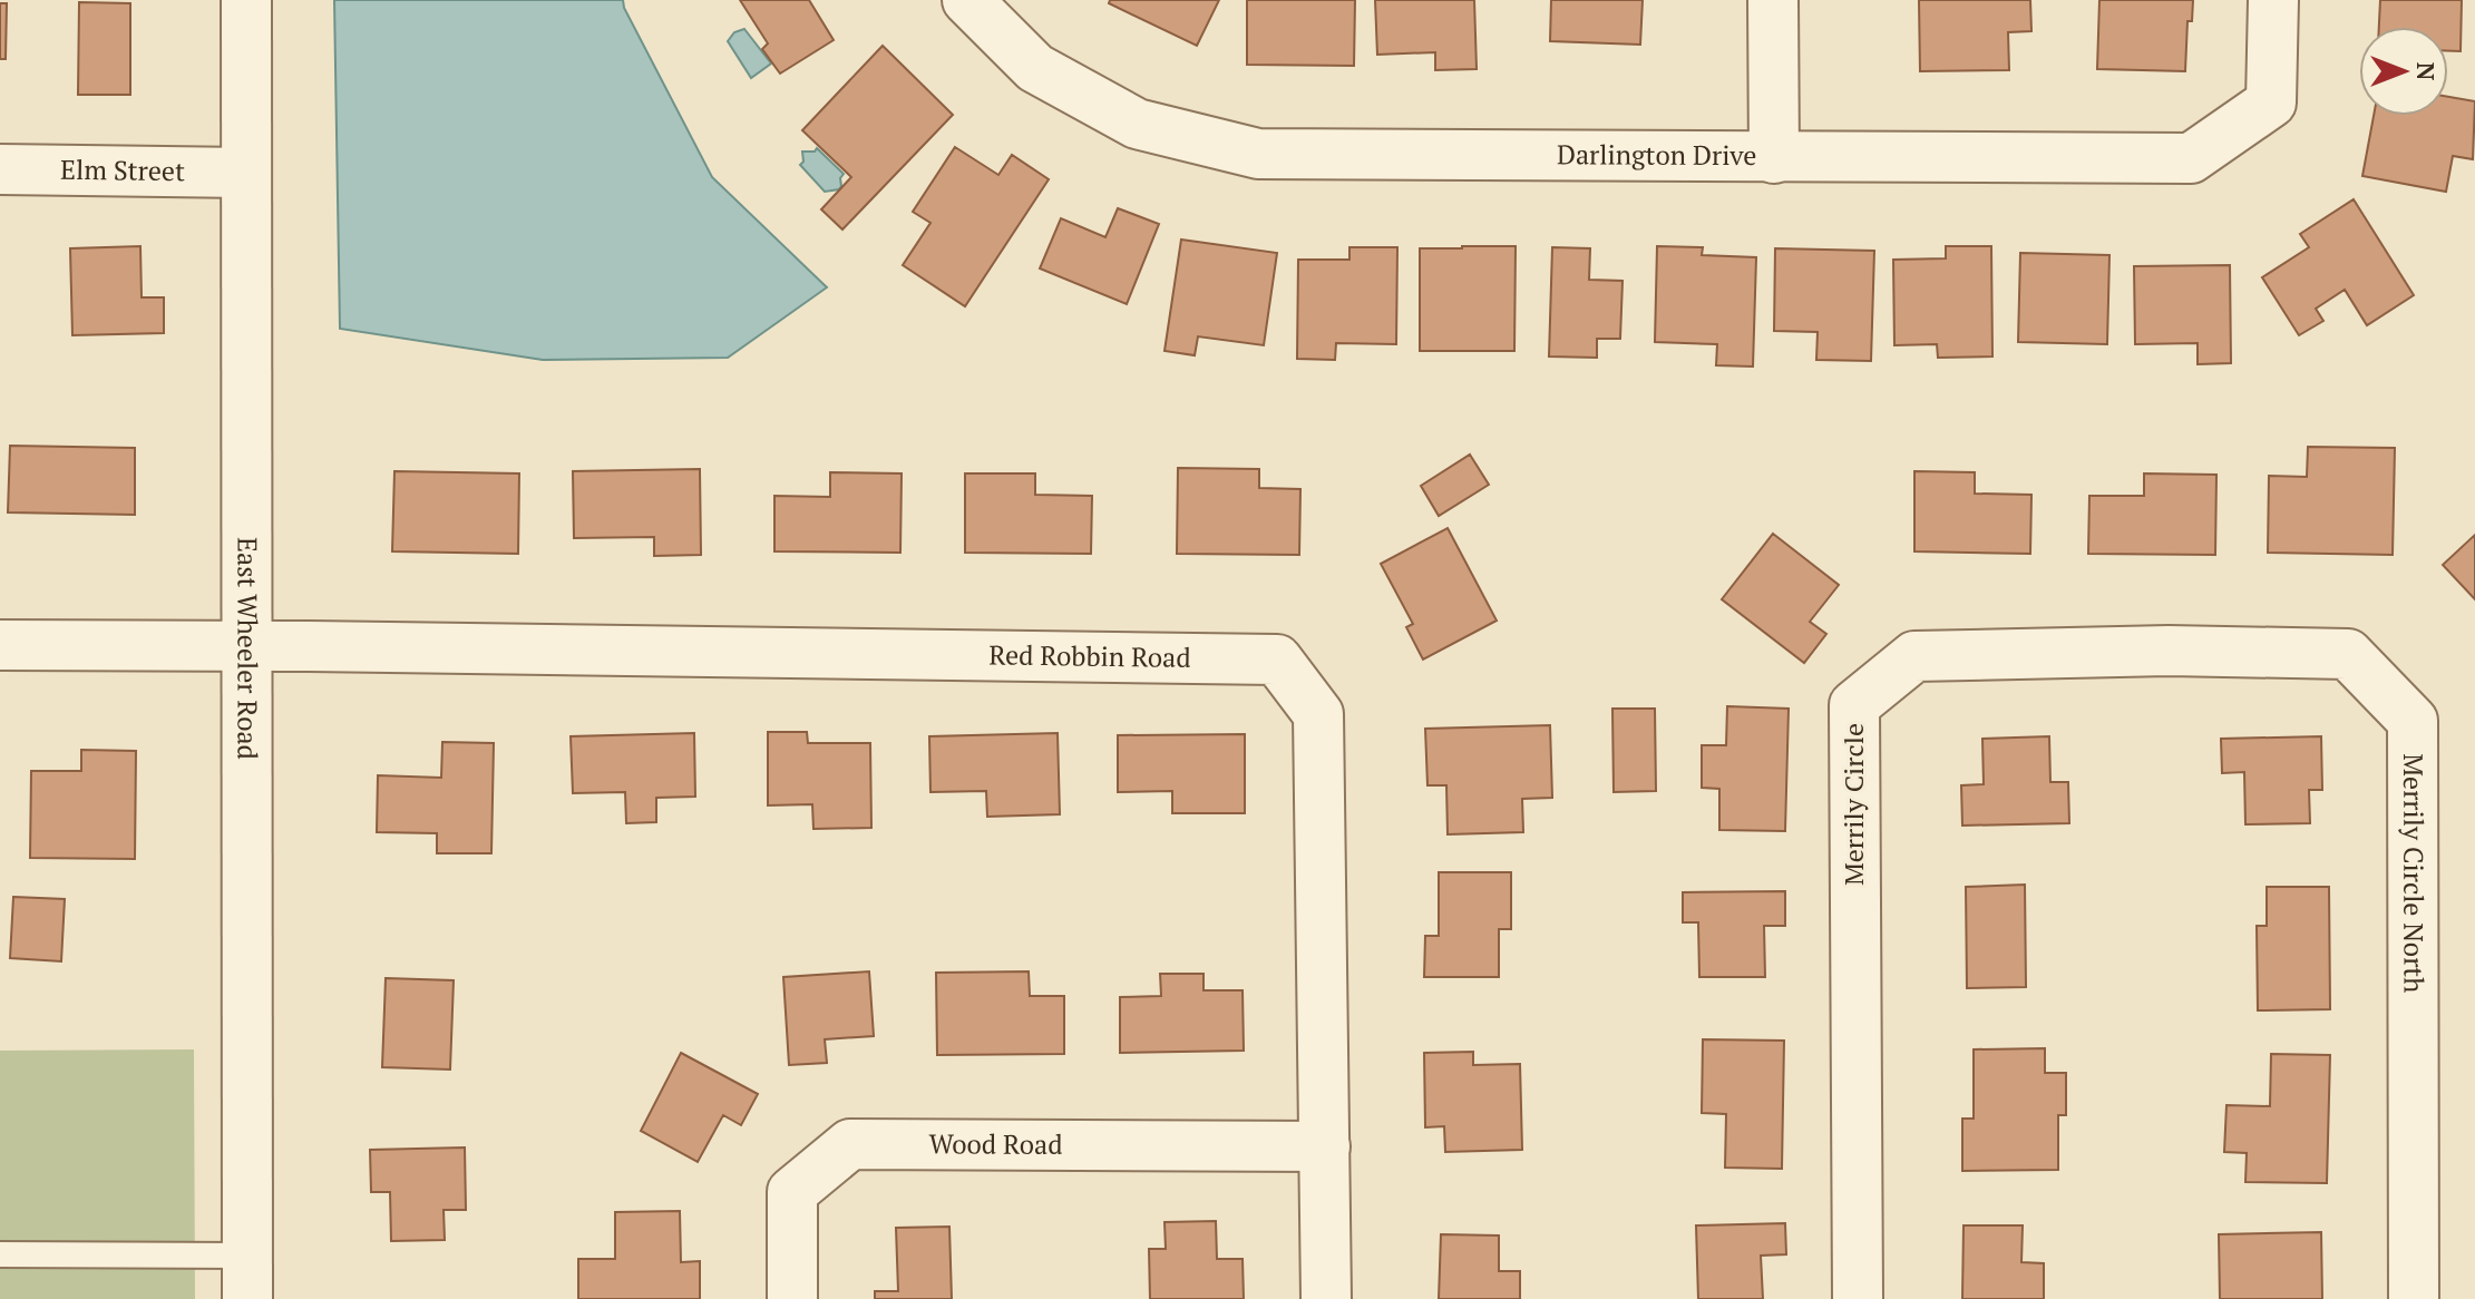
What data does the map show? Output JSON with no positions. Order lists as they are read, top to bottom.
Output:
{
  "streets": {
    "street": [
      "Darlington Drive",
      "Elm Street",
      "East Wheeler Road",
      "Red Robbin Road",
      "Merrily Circle",
      "Merrily Circle North",
      "Wood Road"
    ]
  },
  "crossings": [
    ["Elm Street", "East Wheeler Road"],
    ["East Wheeler Road", "Red Robbin Road"],
    ["Red Robbin Road", "Wood Road"],
    ["Merrily Circle", "Merrily Circle North"]
  ],
  "north": "right"
}
